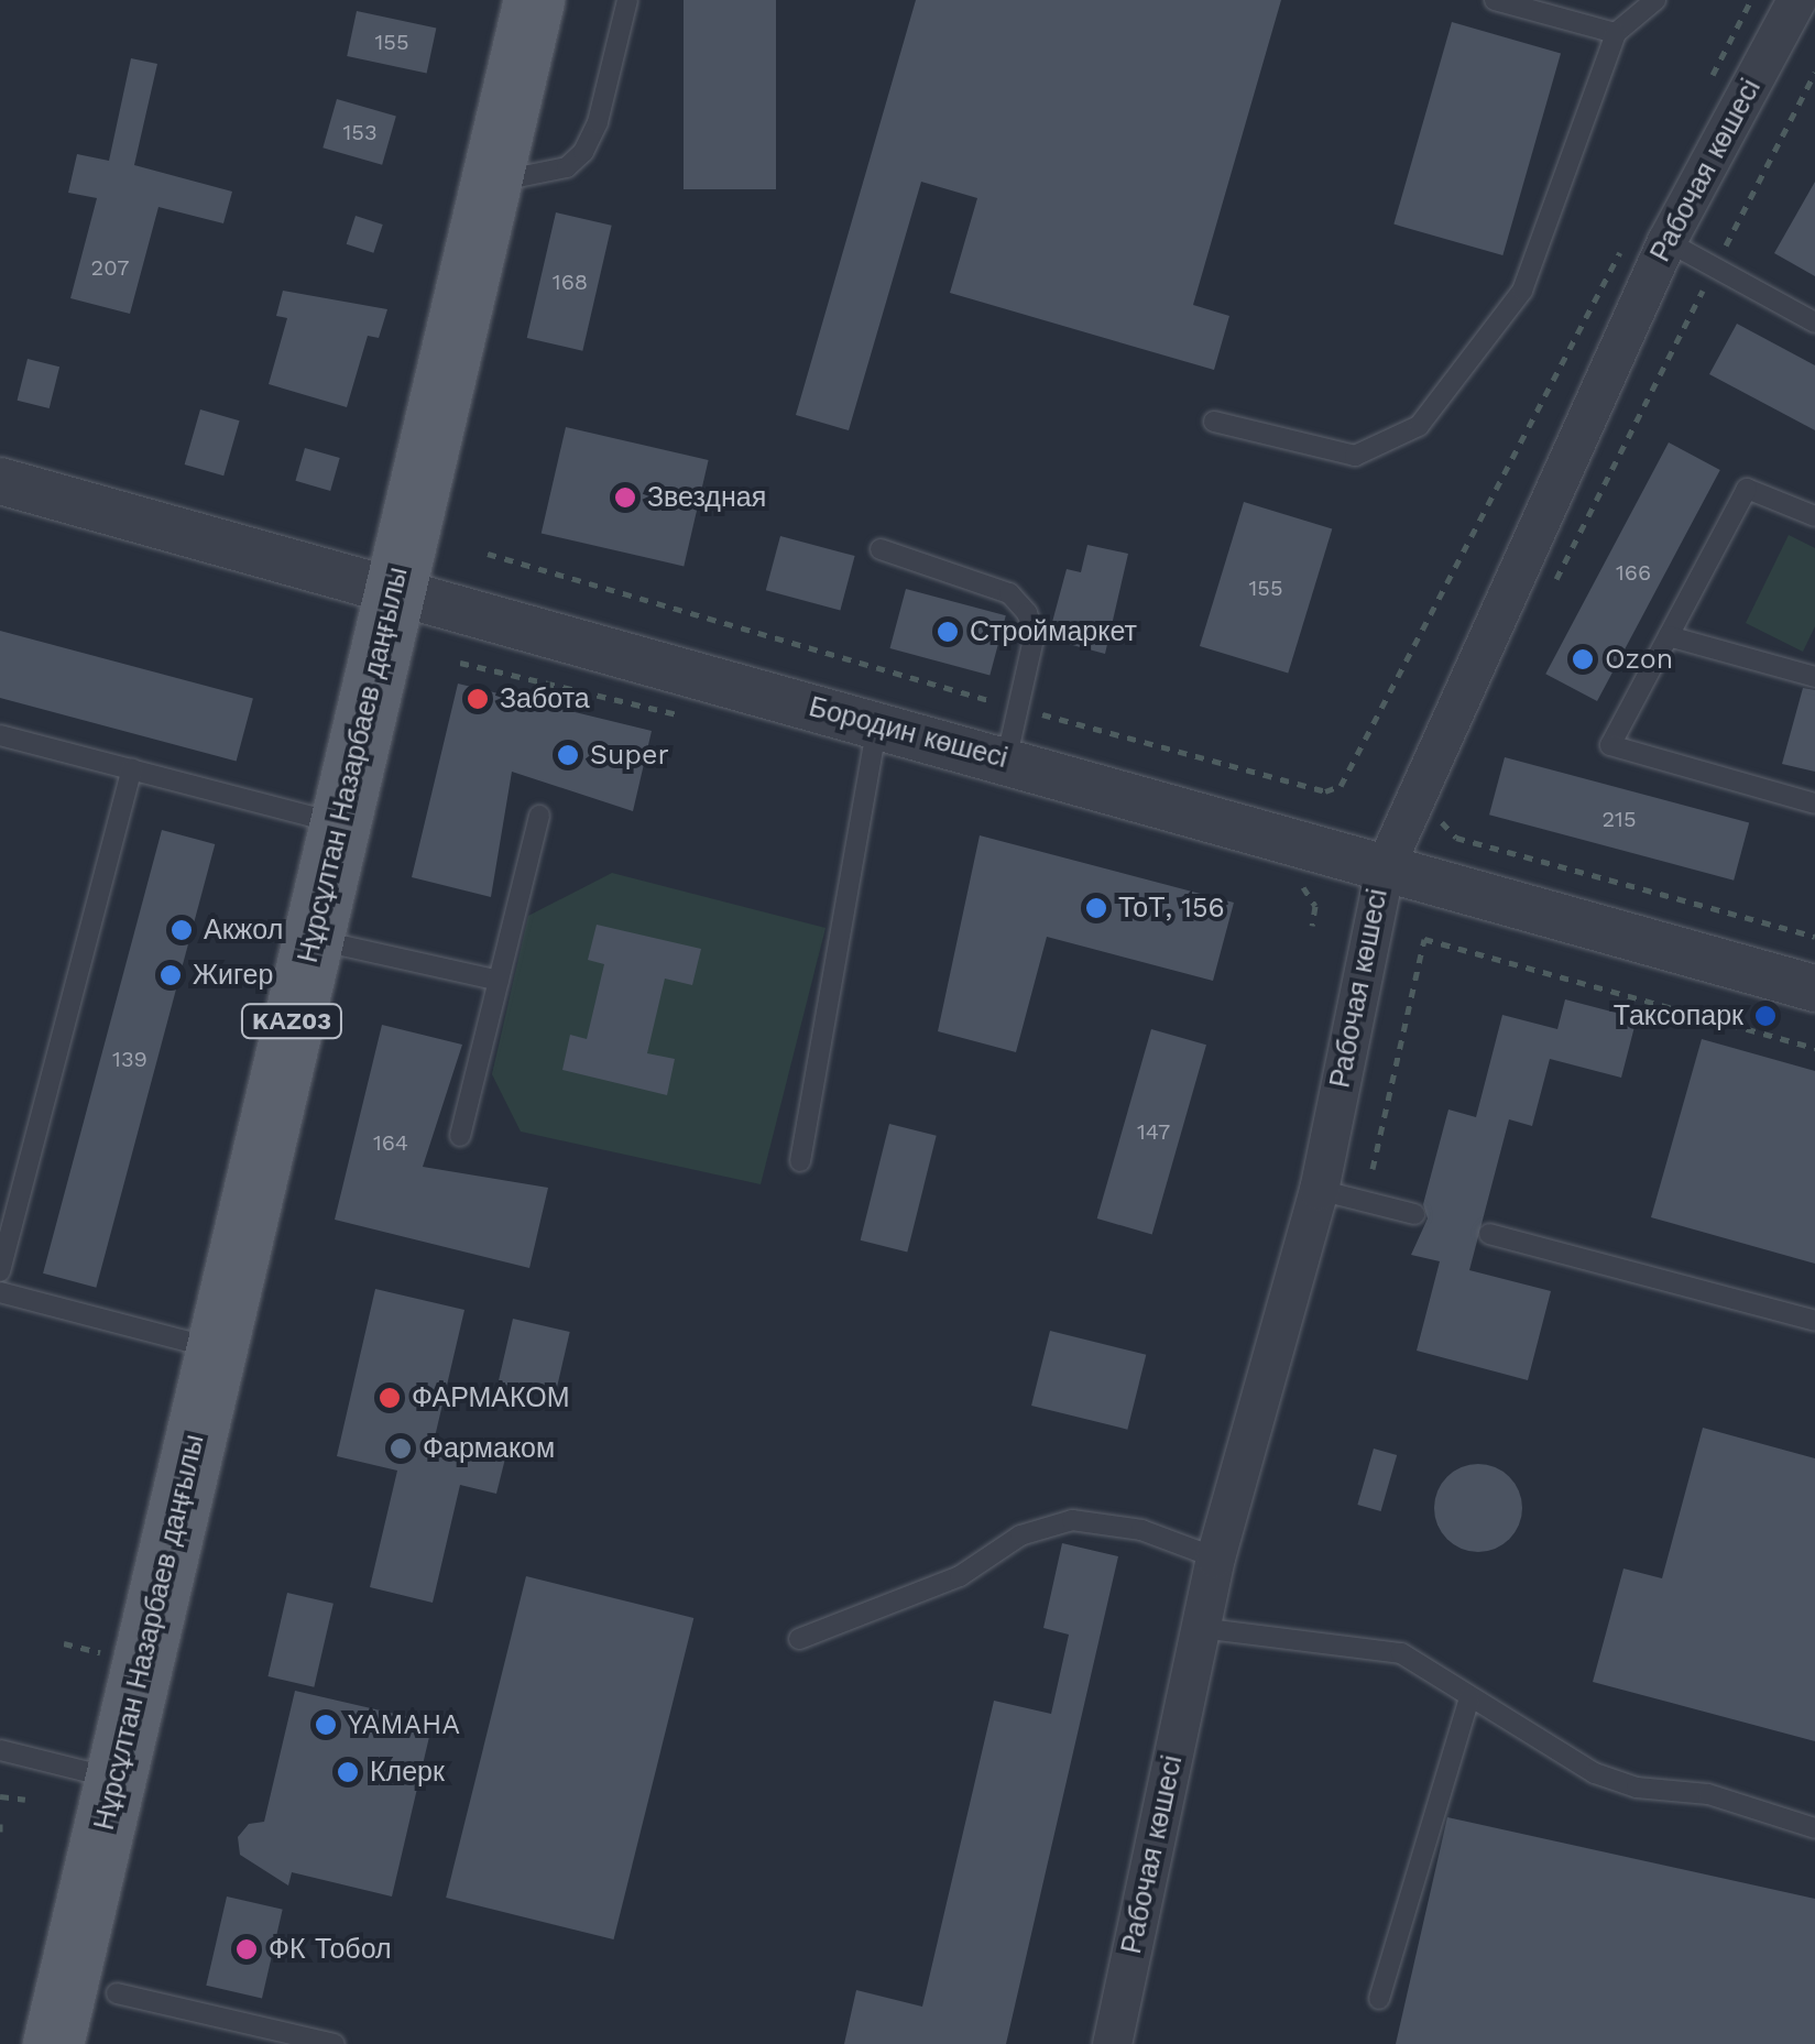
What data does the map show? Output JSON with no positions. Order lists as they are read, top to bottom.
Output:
{
  "streets": {
    "main road": ["Нұрсұлтан Назарбаев даңғылы", "KАZ03"],
    "street": ["Рабочая көшесі", "Бородин көшесі"]
  },
  "crossings": [
    ["Рабочая көшесі", "Бородин көшесі"],
    ["Бородин көшесі", "Нұрсұлтан Назарбаев даңғылы"]
  ],
  "places": [
    "Звездная",
    "Строймаркет",
    "Ozon",
    "Забота",
    "Super",
    "ТоТ, 156",
    "Акжол",
    "Жигер",
    "Таксопарк",
    "ФАРМАКОМ",
    "Фармаком",
    "YAMAHA",
    "Клерк",
    "ФК Тобол"
  ],
  "house_numbers": [
    "155",
    "153",
    "207",
    "168",
    "166",
    "155",
    "215",
    "139",
    "147",
    "164"
  ]
}
